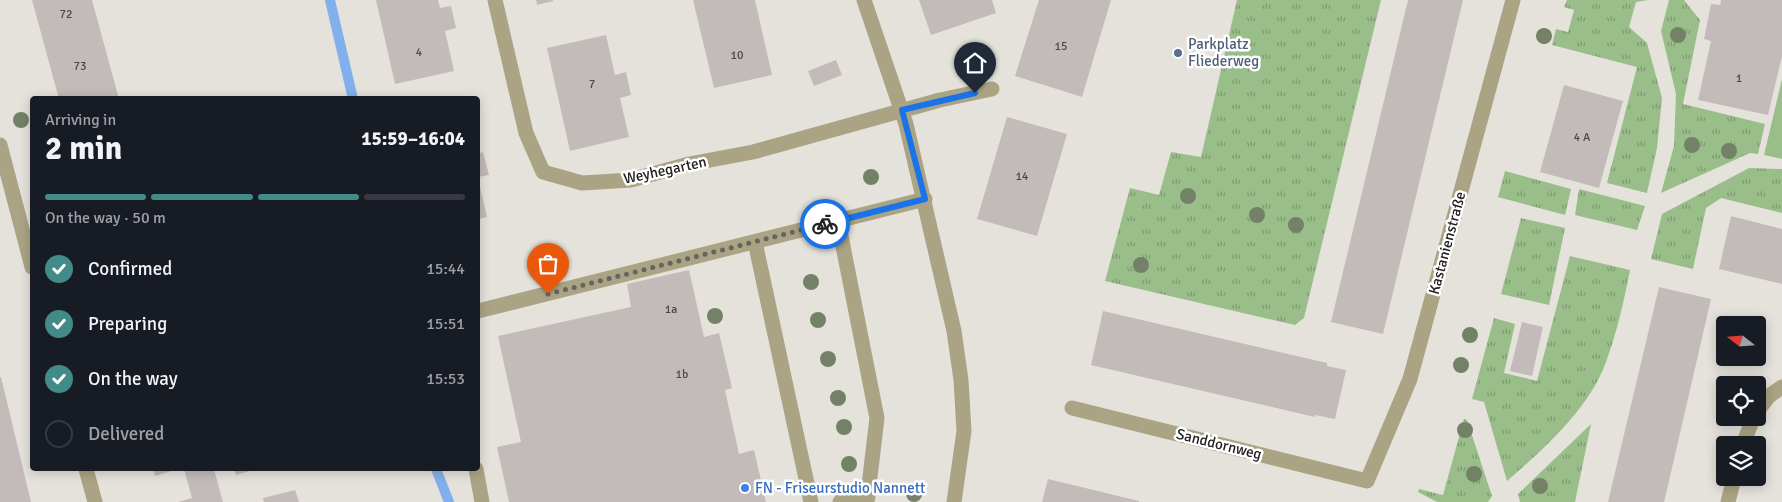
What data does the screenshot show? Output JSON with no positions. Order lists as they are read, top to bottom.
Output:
{
  "streets": {
    "street": ["Weyhegarten", "Kastanienstraße", "Sanddornweg"]
  },
  "crossings": [
    ["Kastanienstraße", "Sanddornweg"]
  ],
  "places": ["Parkplatz Fliederweg", "FN - Friseurstudio Nannett"],
  "house_numbers": [
    "72",
    "15",
    "4",
    "10",
    "73",
    "1",
    "7",
    "4 A",
    "14",
    "1a",
    "1b"
  ],
  "north": "left",
  "page": {
    "heading": ["2 min", "Arriving in", "15:59–16:04"],
    "bar": "On the way · 50 m",
    "list": [
      ["Confirmed", "15:44"],
      ["Preparing", "15:51"],
      ["On the way", "15:53"],
      "Delivered"
    ]
  }
}
